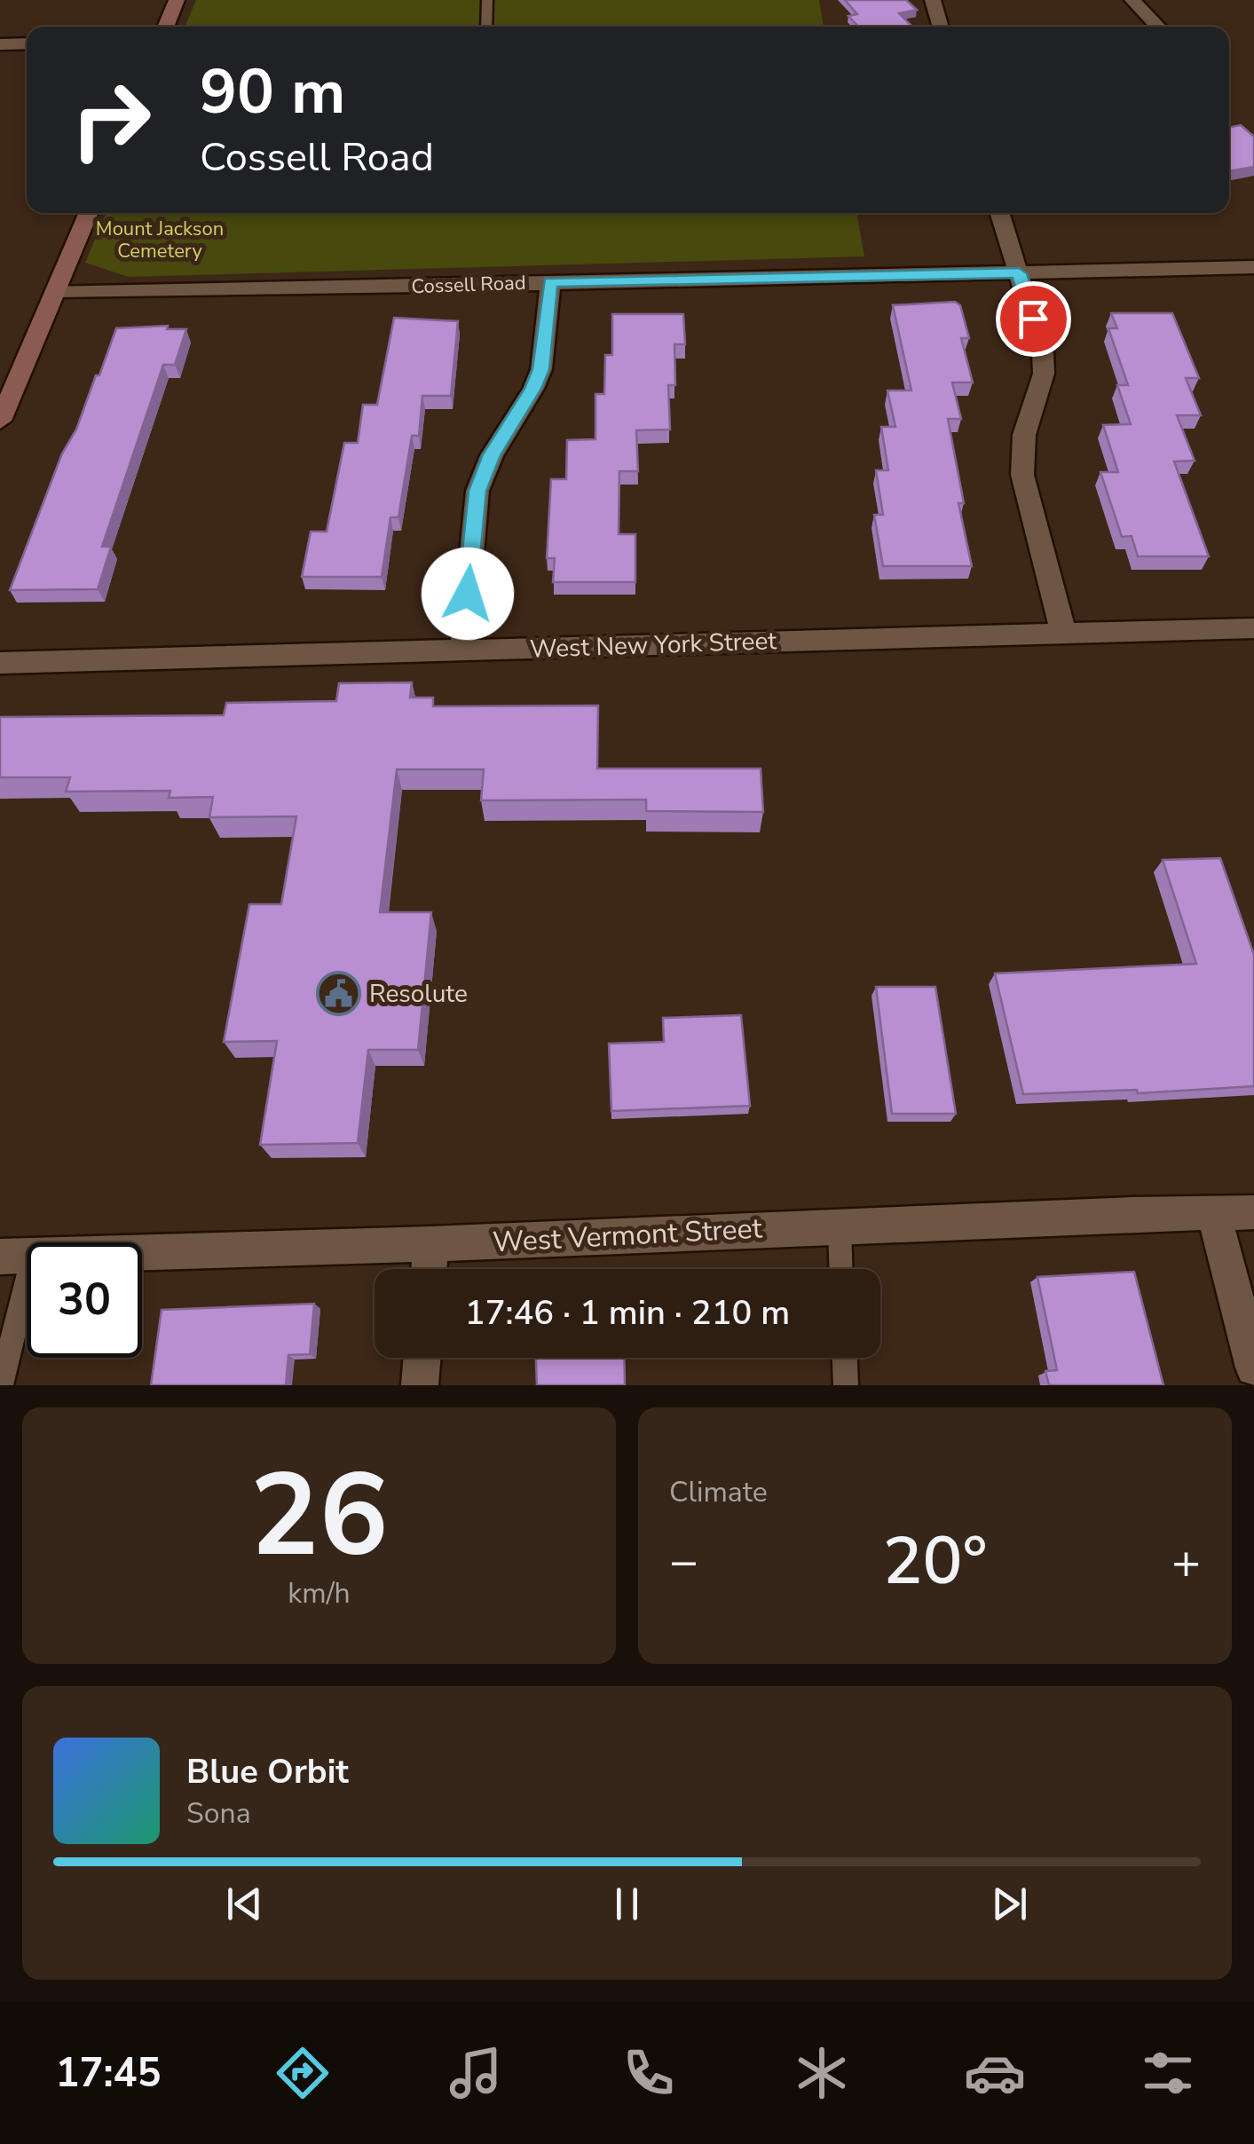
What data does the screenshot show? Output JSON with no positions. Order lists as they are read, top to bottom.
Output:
{
  "streets": {
    "street": ["Cossell Road", "West New York Street", "West Vermont Street"]
  },
  "parks": ["Mount Jackson Cemetery"],
  "places": {
    "public building": ["Resolute"]
  },
  "page": {
    "turn": ["90 m", "Cossell Road"],
    "limit": "30",
    "trip": "17:46 · 1 min · 210 m",
    "tile": [
      ["26", "km/h"],
      "Climate"
    ],
    "heat": ["−", "20°", "+"],
    "song": ["Blue Orbit", "Sona"],
    "tabs": "17:45"
  }
}
